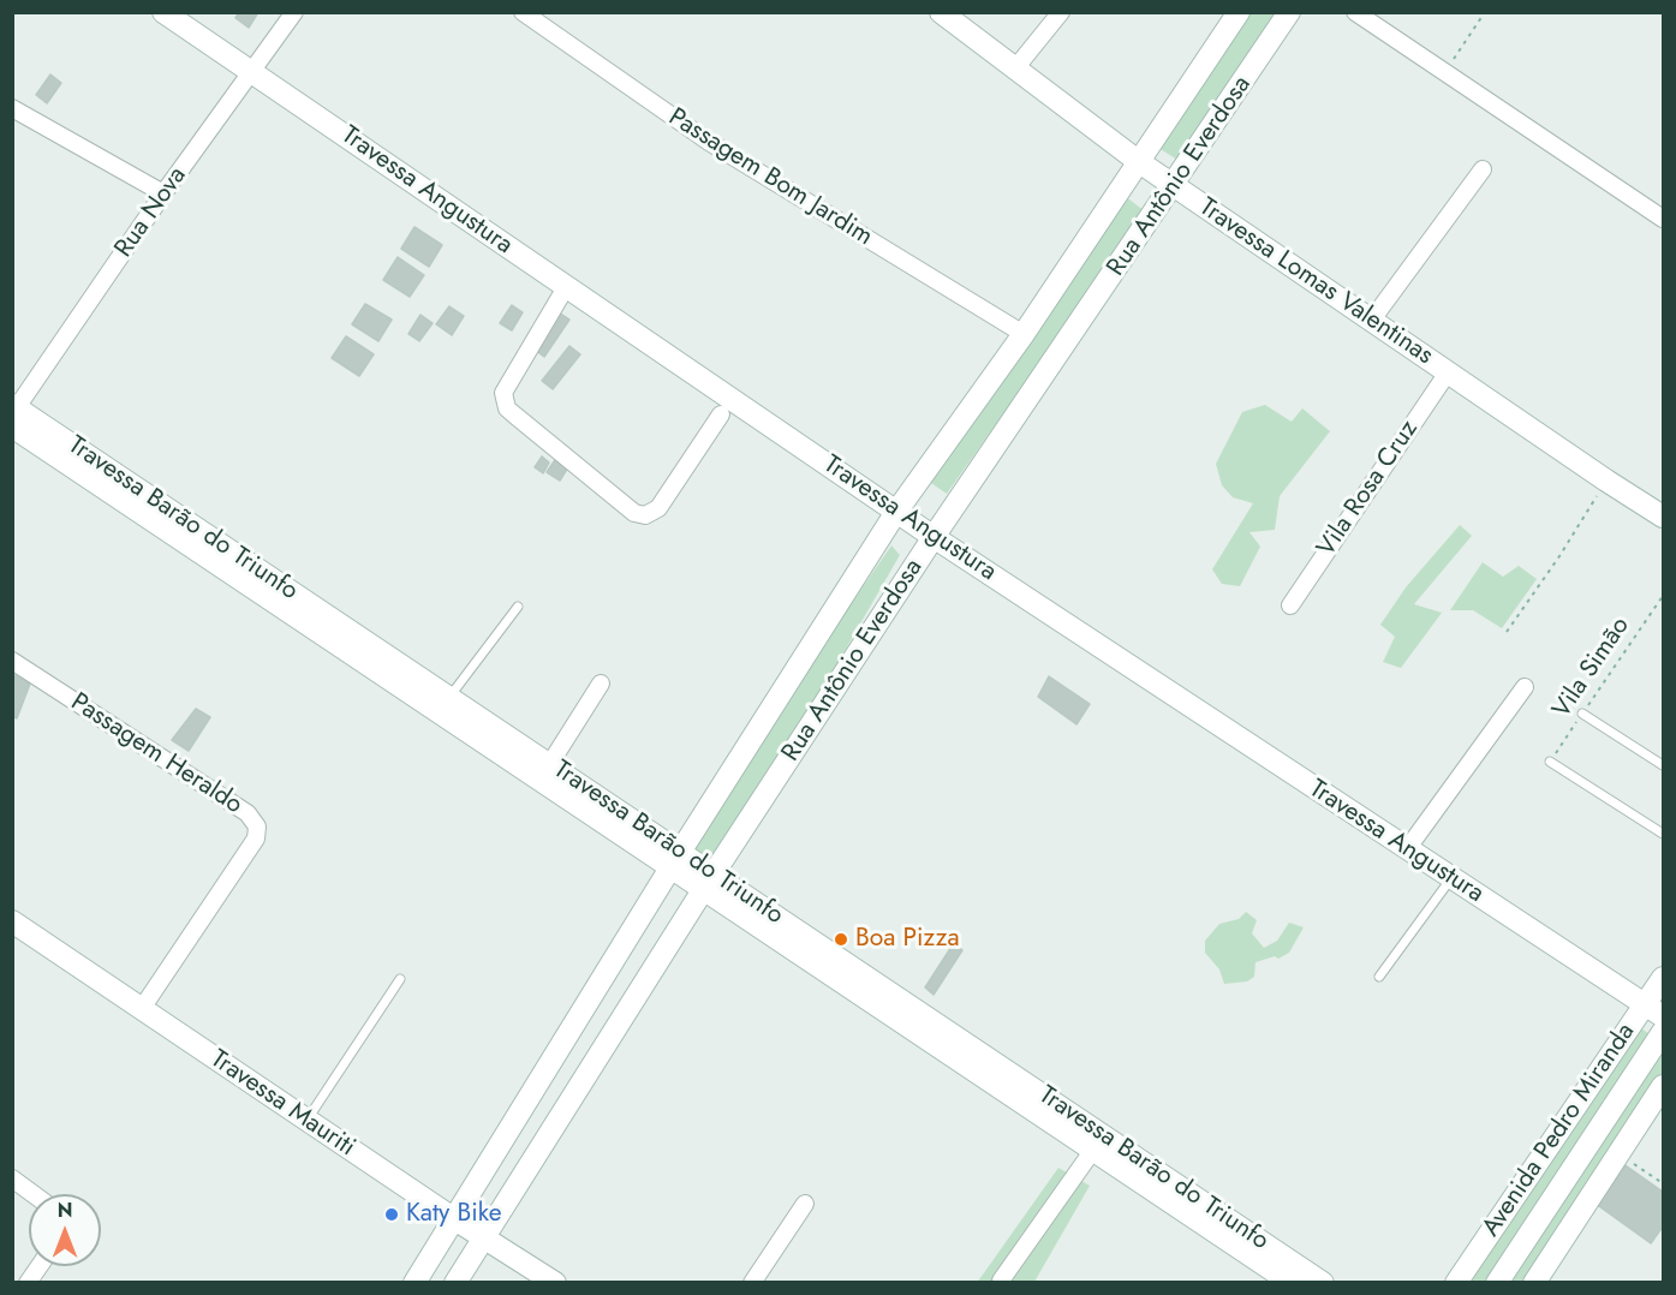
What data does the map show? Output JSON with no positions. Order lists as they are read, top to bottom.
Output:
{
  "streets": {
    "street": [
      "Rua Antônio Everdosa",
      "Passagem Bom Jardim",
      "Travessa Angustura",
      "Rua Nova",
      "Travessa Lomas Valentinas",
      "Vila Rosa Cruz",
      "Travessa Barão do Triunfo",
      "Passagem Heraldo",
      "Travessa Mauriti",
      "Avenida Pedro Miranda"
    ],
    "path": ["Vila Simão"]
  },
  "crossings": [
    ["Rua Antônio Everdosa", "Passagem Bom Jardim"],
    ["Rua Antônio Everdosa", "Travessa Angustura"],
    ["Rua Antônio Everdosa", "Travessa Lomas Valentinas"],
    ["Rua Antônio Everdosa", "Travessa Barão do Triunfo"],
    ["Rua Antônio Everdosa", "Travessa Mauriti"],
    ["Travessa Angustura", "Rua Nova"],
    ["Travessa Angustura", "Avenida Pedro Miranda"],
    ["Rua Nova", "Travessa Barão do Triunfo"],
    ["Travessa Lomas Valentinas", "Vila Rosa Cruz"],
    ["Passagem Heraldo", "Travessa Mauriti"]
  ],
  "places": ["Boa Pizza", "Katy Bike"],
  "north": "top"
}
